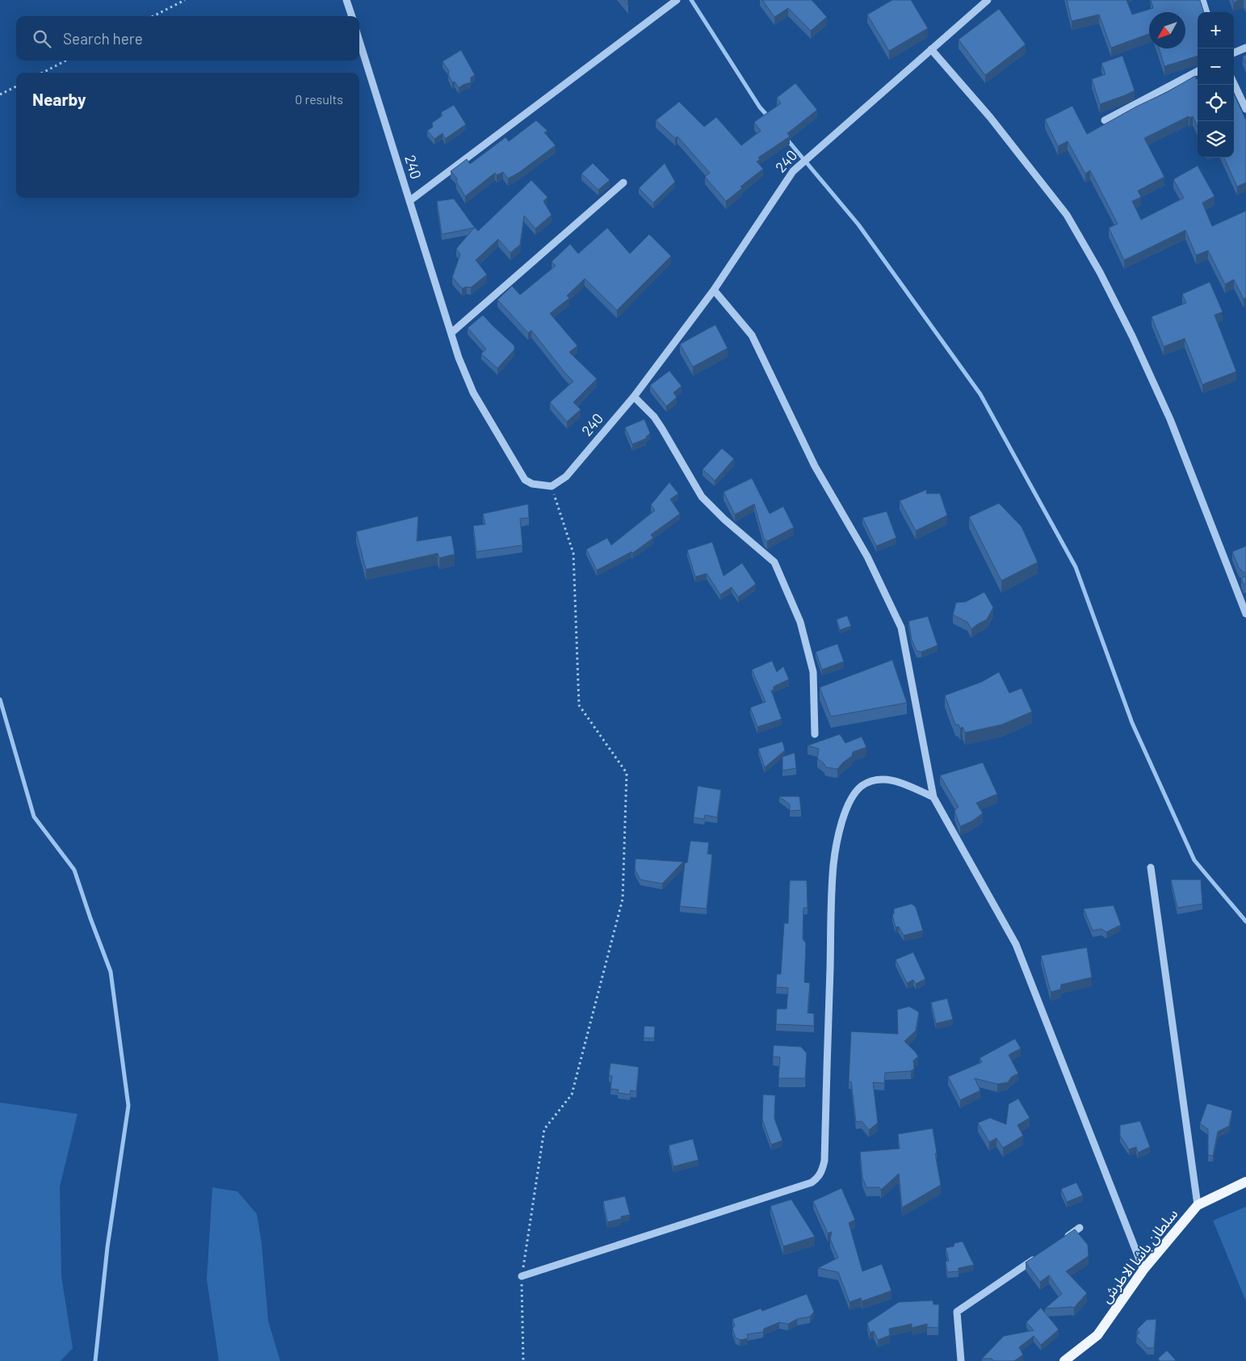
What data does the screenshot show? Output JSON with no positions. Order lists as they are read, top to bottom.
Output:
{
  "streets": {
    "main road": ["سلطان باشا الاطرش"],
    "street": ["240"]
  },
  "north": "bottom left",
  "page": {
    "map_buttons": ["+", "−"],
    "search": "Search here",
    "heading": ["Nearby", "0 results"]
  }
}
